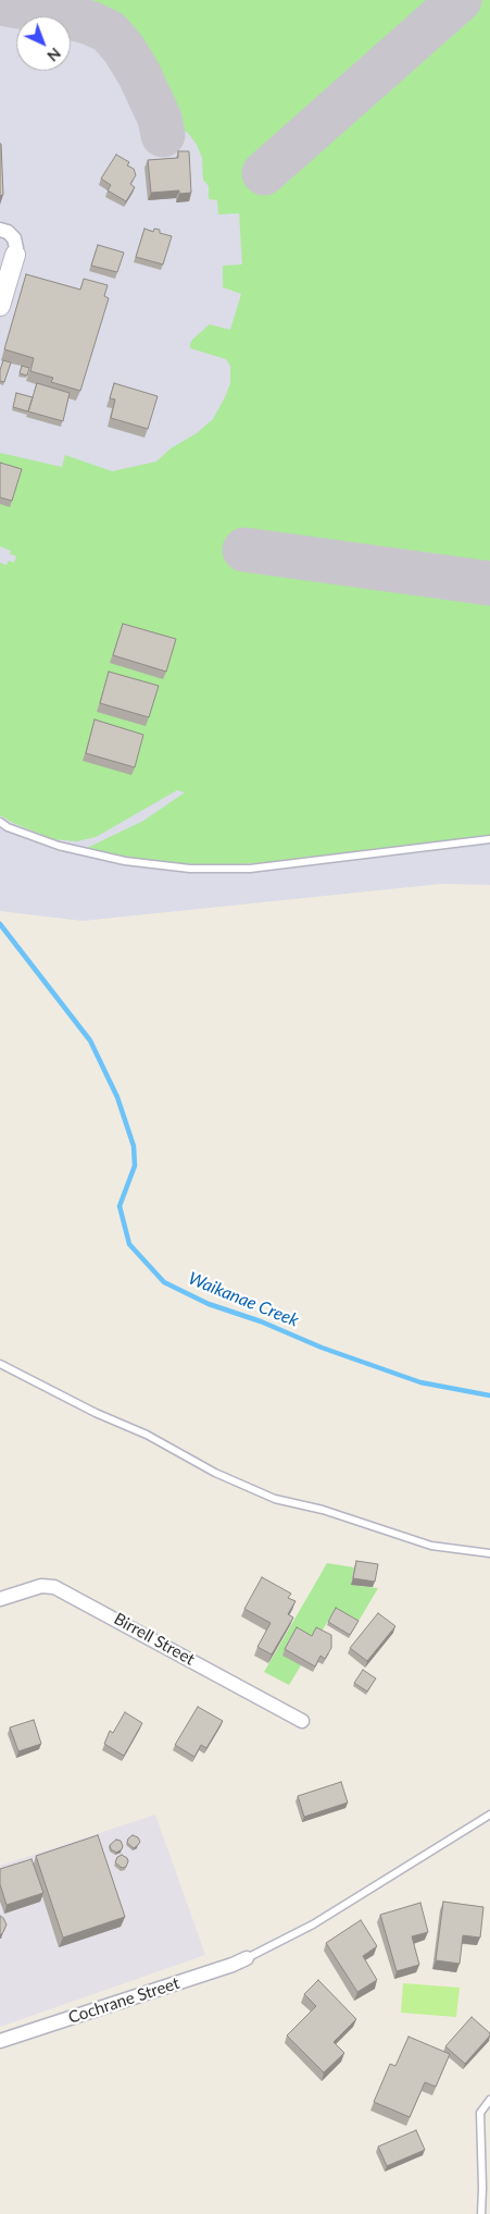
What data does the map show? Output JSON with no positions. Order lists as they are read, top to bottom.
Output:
{
  "streets": {
    "street": ["Birrell Street", "Cochrane Street"]
  },
  "water": ["Waikanae Creek"],
  "north": "bottom right"
}
